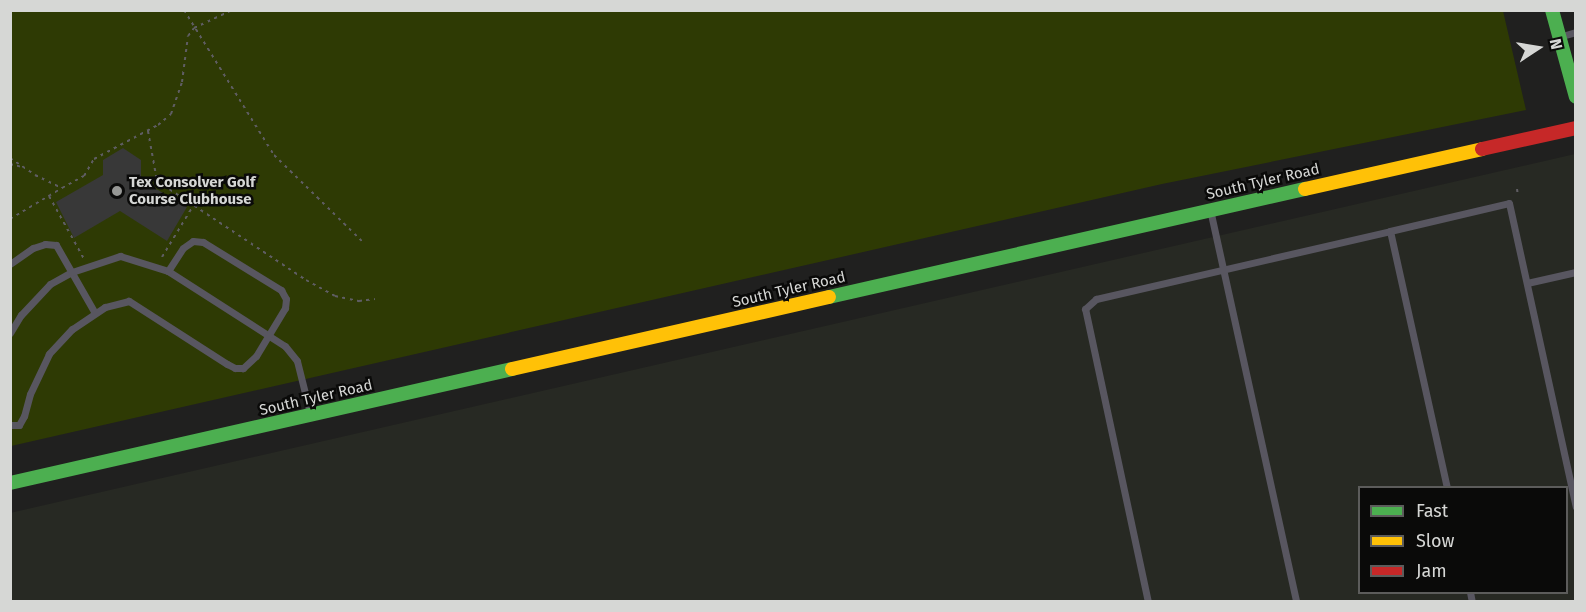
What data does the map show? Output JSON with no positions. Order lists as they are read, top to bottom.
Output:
{
  "streets": {
    "street": ["South Tyler Road"]
  },
  "places": ["Tex Consolver Golf Course Clubhouse"],
  "legend": ["Fast", "Slow", "Jam"],
  "north": "right"
}
